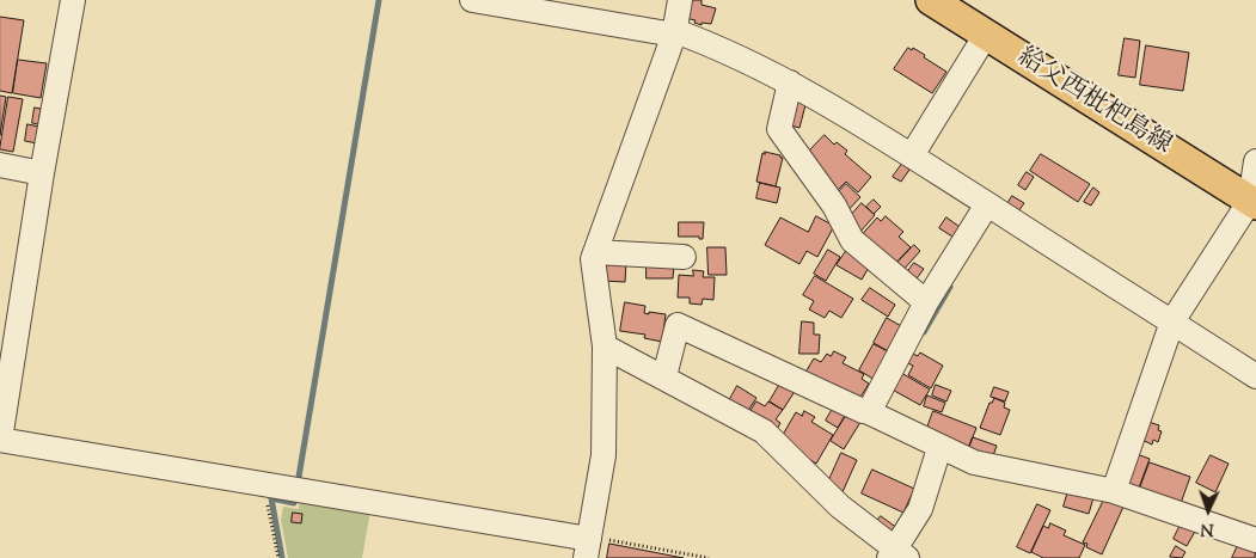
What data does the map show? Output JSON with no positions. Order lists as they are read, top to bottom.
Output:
{
  "streets": {
    "main road": ["給父西枇杷島線"]
  },
  "north": "bottom"
}
